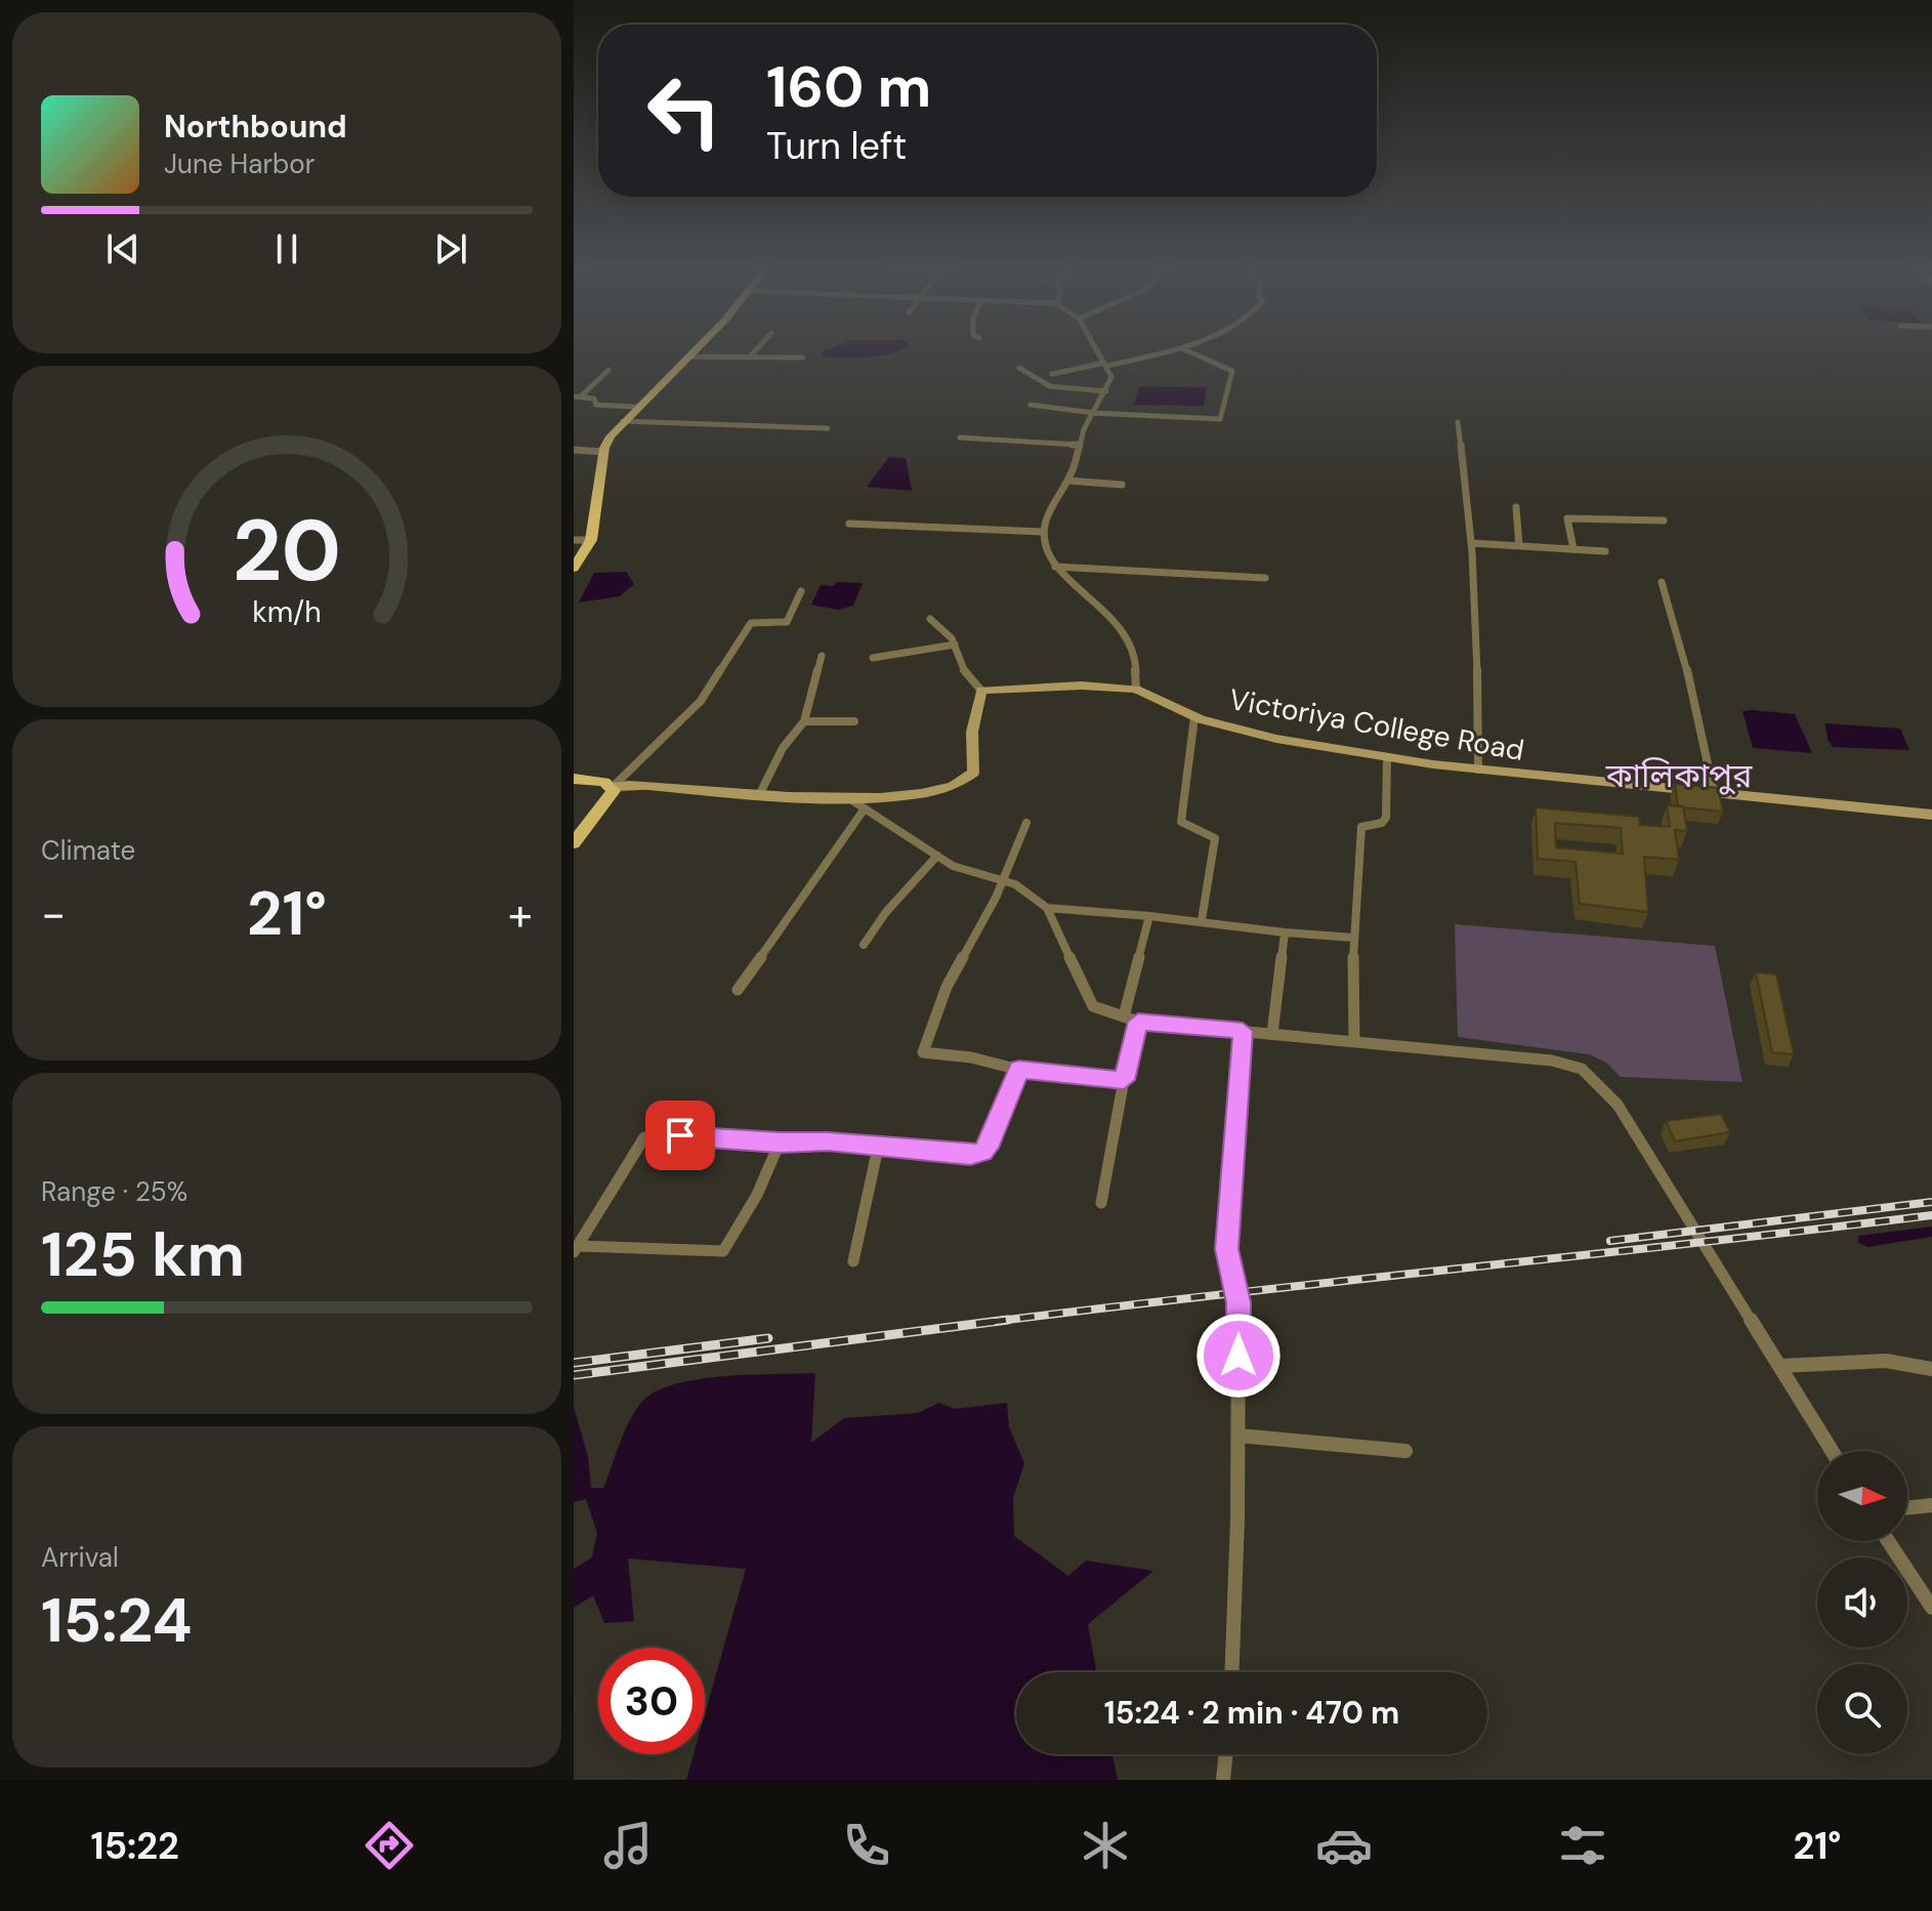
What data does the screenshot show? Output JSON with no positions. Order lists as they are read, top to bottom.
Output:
{
  "streets": {
    "street": ["Victoriya College Road"]
  },
  "districts": ["কালিকাপুর"],
  "north": "right",
  "page": {
    "turn": ["160 m", "Turn left"],
    "song": ["Northbound", "June Harbor"],
    "tile": [
      "Climate",
      ["Range · 25%", "125 km"],
      ["Arrival", "15:24"]
    ],
    "heat": ["−", "21°", "+"],
    "limit": "30",
    "trip": "15:24 · 2 min · 470 m",
    "tabs": ["15:22", "21°"],
    "gauge": ["20", "km/h"]
  }
}
